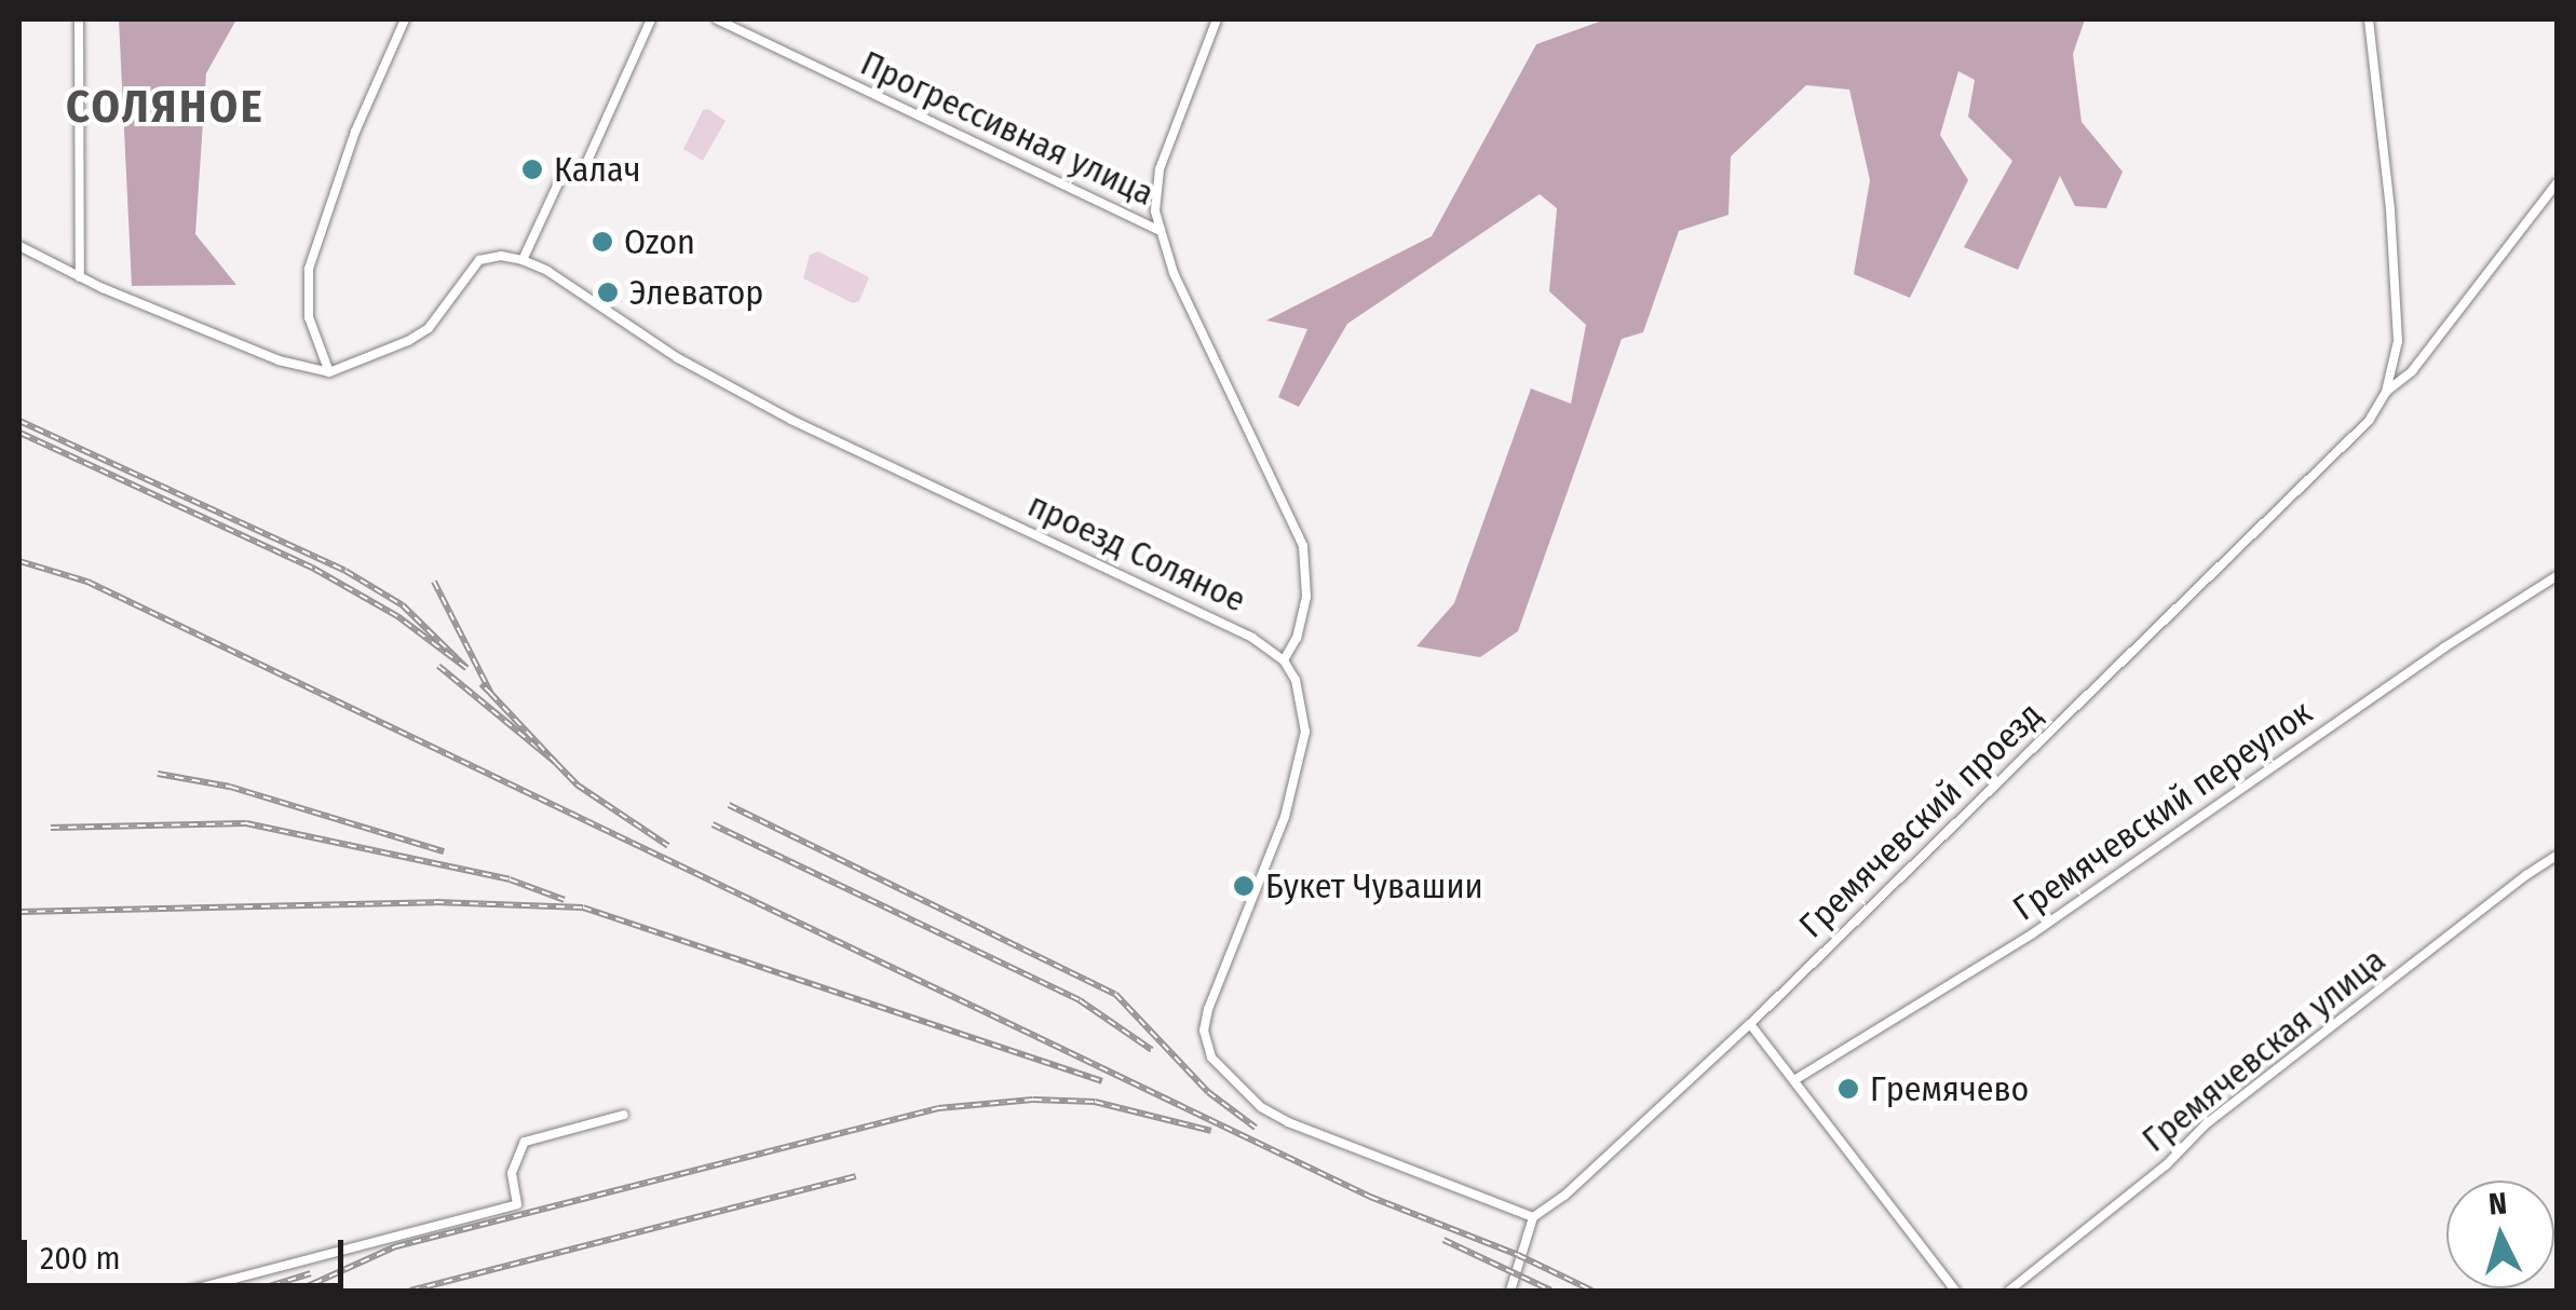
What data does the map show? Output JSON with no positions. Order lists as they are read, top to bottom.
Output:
{
  "streets": {
    "street": [
      "Прогрессивная улица",
      "проезд Соляное",
      "Гремячевский переулок",
      "Гремячевский проезд",
      "Гремячевская улица"
    ]
  },
  "districts": ["СОЛЯНОЕ"],
  "places": [
    "Калач",
    "Ozon",
    "Элеватор",
    "Букет Чувашии",
    "Гремячево"
  ],
  "scale_bar": "200 m",
  "north": "top"
}
